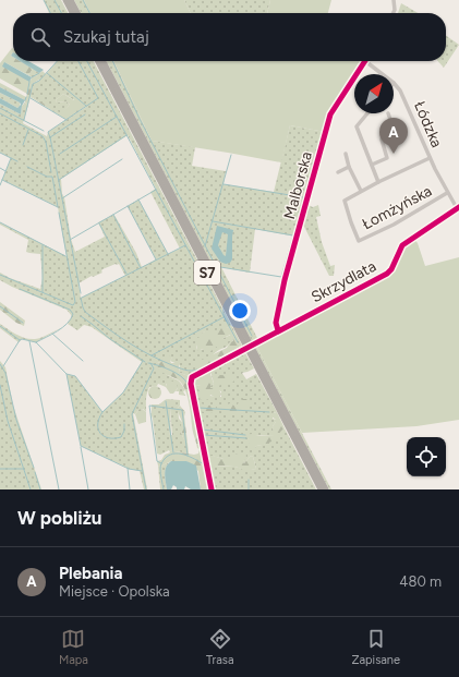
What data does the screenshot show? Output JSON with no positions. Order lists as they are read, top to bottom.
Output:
{
  "streets": {
    "highway": ["S7"],
    "street": [
      "Łódzka",
      "Malborska",
      "Łomżyńska",
      "Skrzydlata"
    ]
  },
  "crossings": [
    ["Łódzka", "Malborska"],
    ["Łódzka", "Łomżyńska"],
    ["Łódzka", "Skrzydlata"],
    ["Malborska", "Skrzydlata"]
  ],
  "north": "top right",
  "page": {
    "search": "Szukaj tutaj",
    "pins": "A",
    "heading": "W pobliżu",
    "list": [
      {
        "mark": "A",
        "name": "Plebania",
        "note": "Miejsce · Opolska",
        "value": "480 m"
      }
    ],
    "nav": ["Mapa", "Trasa", "Zapisane"]
  }
}
